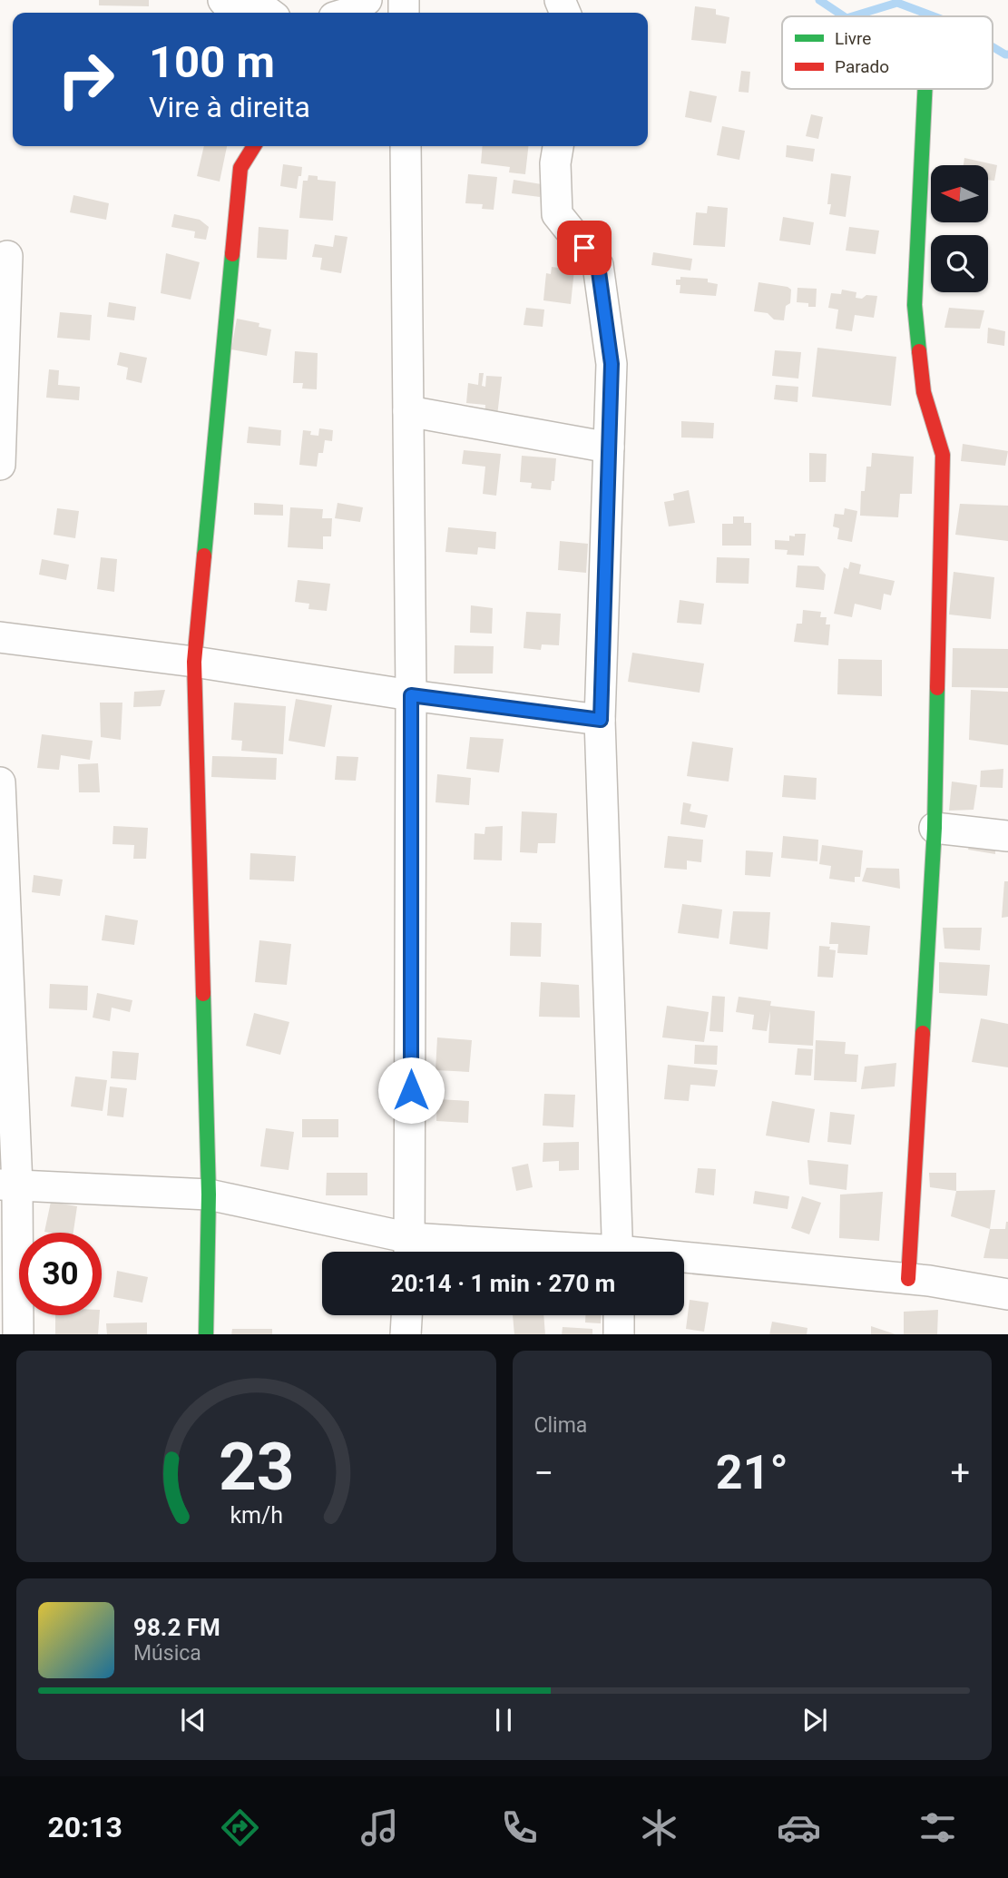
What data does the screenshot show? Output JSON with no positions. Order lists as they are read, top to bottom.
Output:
{
  "legend": ["Livre", "Parado"],
  "north": "left",
  "page": {
    "turn": ["100 m", "Vire à direita"],
    "limit": "30",
    "trip": "20:14 · 1 min · 270 m",
    "tile": "Clima",
    "heat": ["−", "21°", "+"],
    "song": ["98.2 FM", "Música"],
    "tabs": "20:13",
    "gauge": ["23", "km/h"]
  }
}
